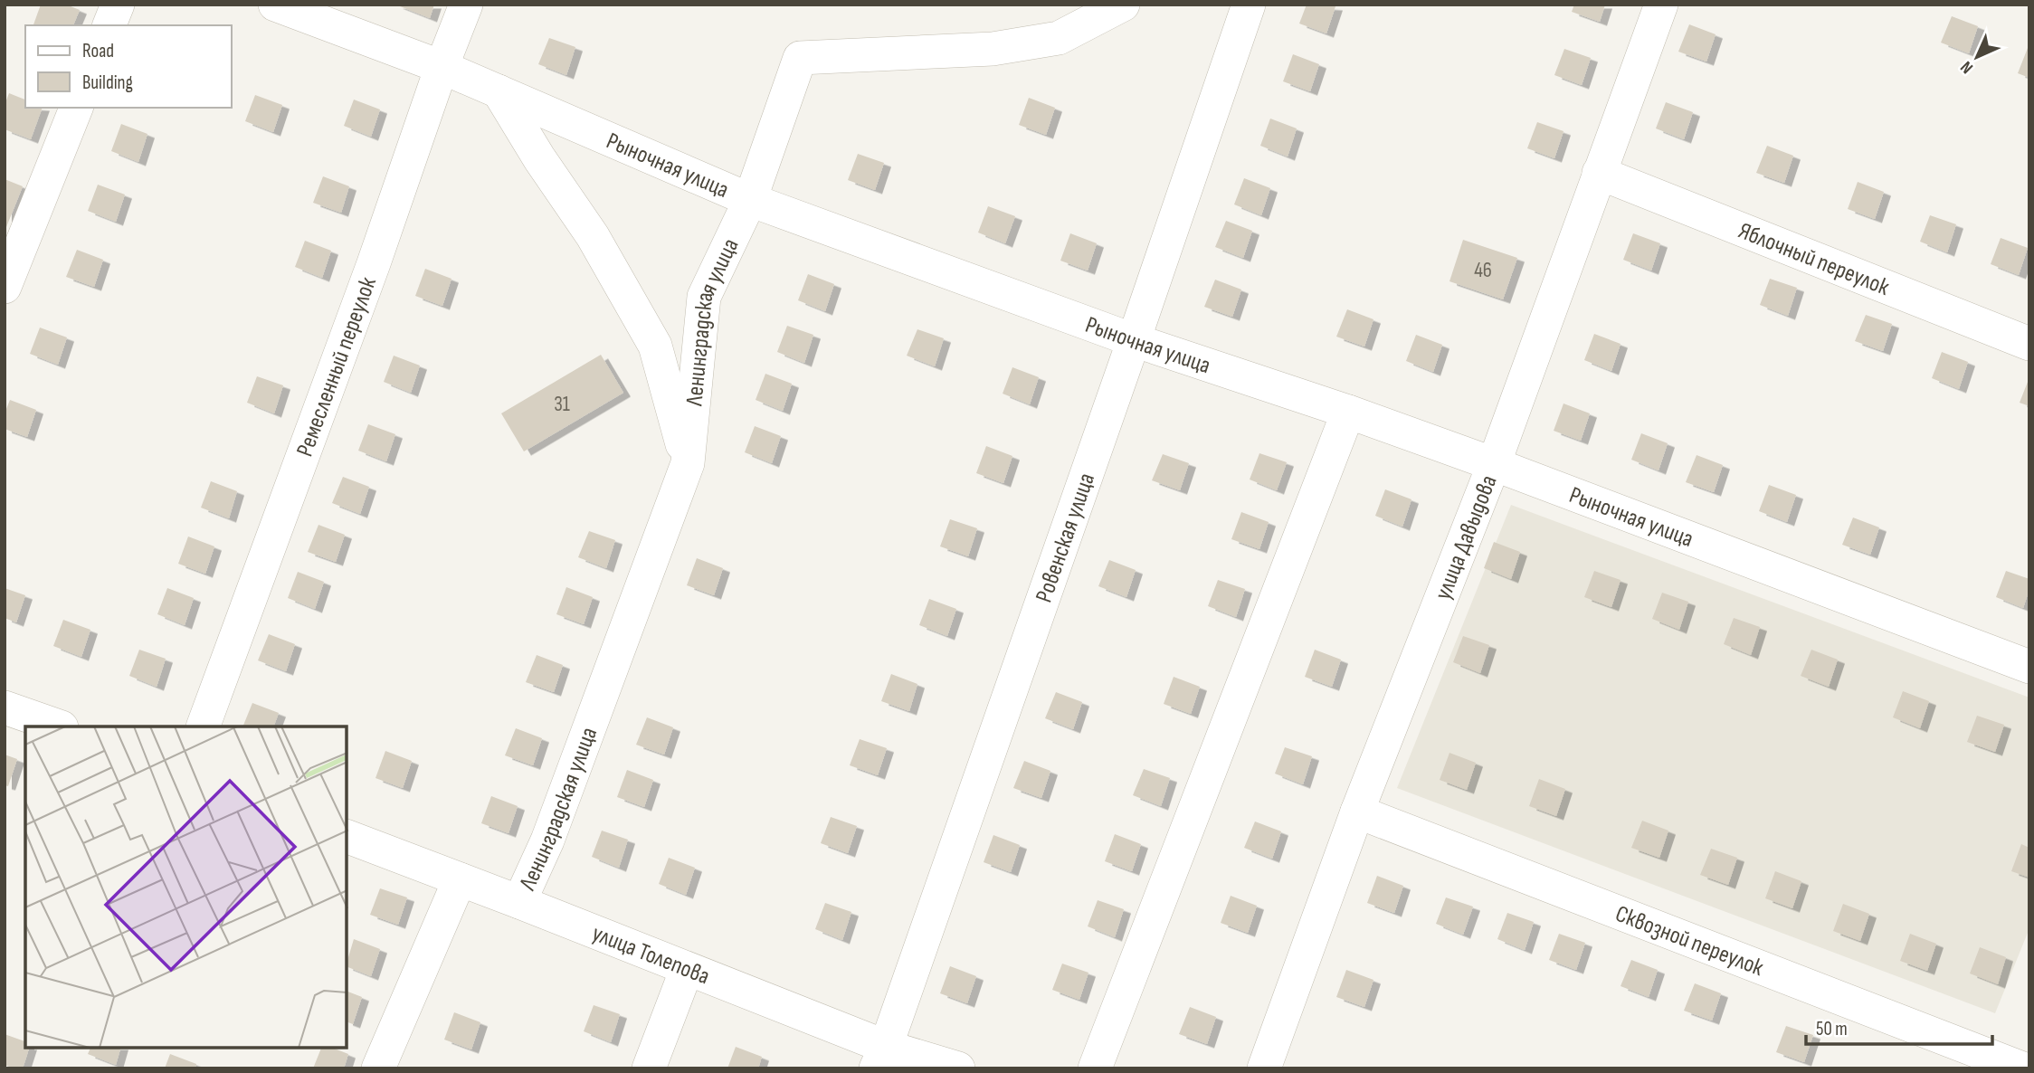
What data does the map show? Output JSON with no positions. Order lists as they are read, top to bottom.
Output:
{
  "streets": {
    "street": [
      "Рыночная улица",
      "Яблочный переулок",
      "Ленинградская улица",
      "Ремесленный переулок",
      "Ровенская улица",
      "улица Давыдова",
      "Сквозной переулок",
      "улица Толепова"
    ]
  },
  "crossings": [
    ["Рыночная улица", "Ленинградская улица"],
    ["Рыночная улица", "Ремесленный переулок"],
    ["Рыночная улица", "Ровенская улица"],
    ["Рыночная улица", "улица Давыдова"],
    ["Яблочный переулок", "улица Давыдова"],
    ["Ленинградская улица", "улица Толепова"],
    ["Ровенская улица", "улица Толепова"],
    ["улица Давыдова", "Сквозной переулок"]
  ],
  "house_numbers": ["46", "31"],
  "legend": ["Road", "Building"],
  "scale_bar": "50 m",
  "north": "bottom left"
}
